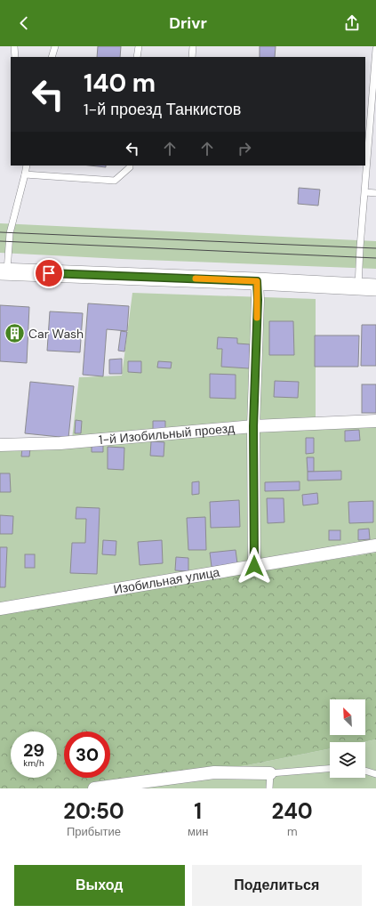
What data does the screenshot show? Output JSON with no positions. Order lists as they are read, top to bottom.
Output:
{
  "streets": {
    "street": ["1-й Изобильный проезд", "Изобильная улица"]
  },
  "places": {
    "building": ["Car Wash"]
  },
  "north": "top left",
  "page": {
    "header": "Drivr",
    "turn": ["140 m", "1-й проезд Танкистов"],
    "speed": "29 km/h",
    "limit": "30",
    "eta": [
      "20:50",
      "Прибытие",
      "1",
      "мин",
      "240",
      "m"
    ],
    "buttons": ["Выход", "Поделиться"]
  }
}
